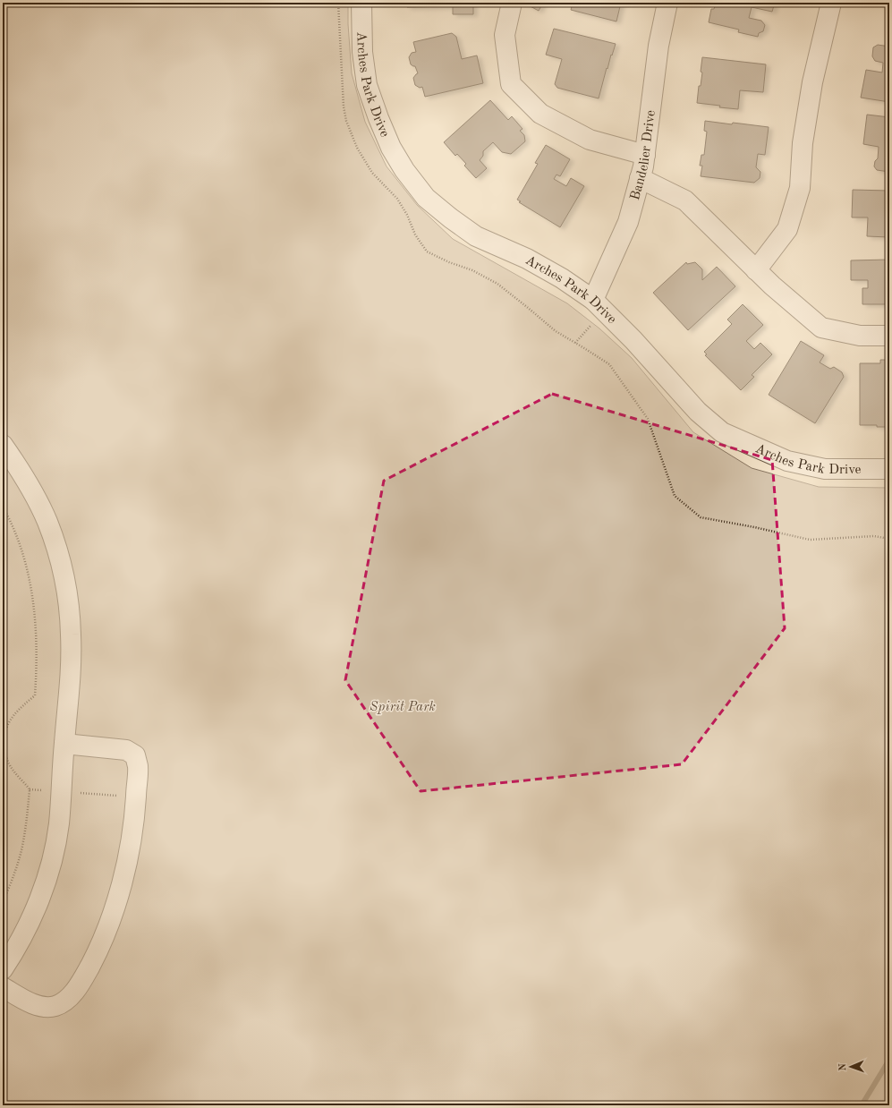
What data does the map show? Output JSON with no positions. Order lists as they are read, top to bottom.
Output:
{
  "streets": {
    "street": ["Arches Park Drive", "Bandelier Drive"]
  },
  "crossings": [
    ["Arches Park Drive", "Bandelier Drive"]
  ],
  "parks": ["Spirit Park"],
  "north": "left"
}
